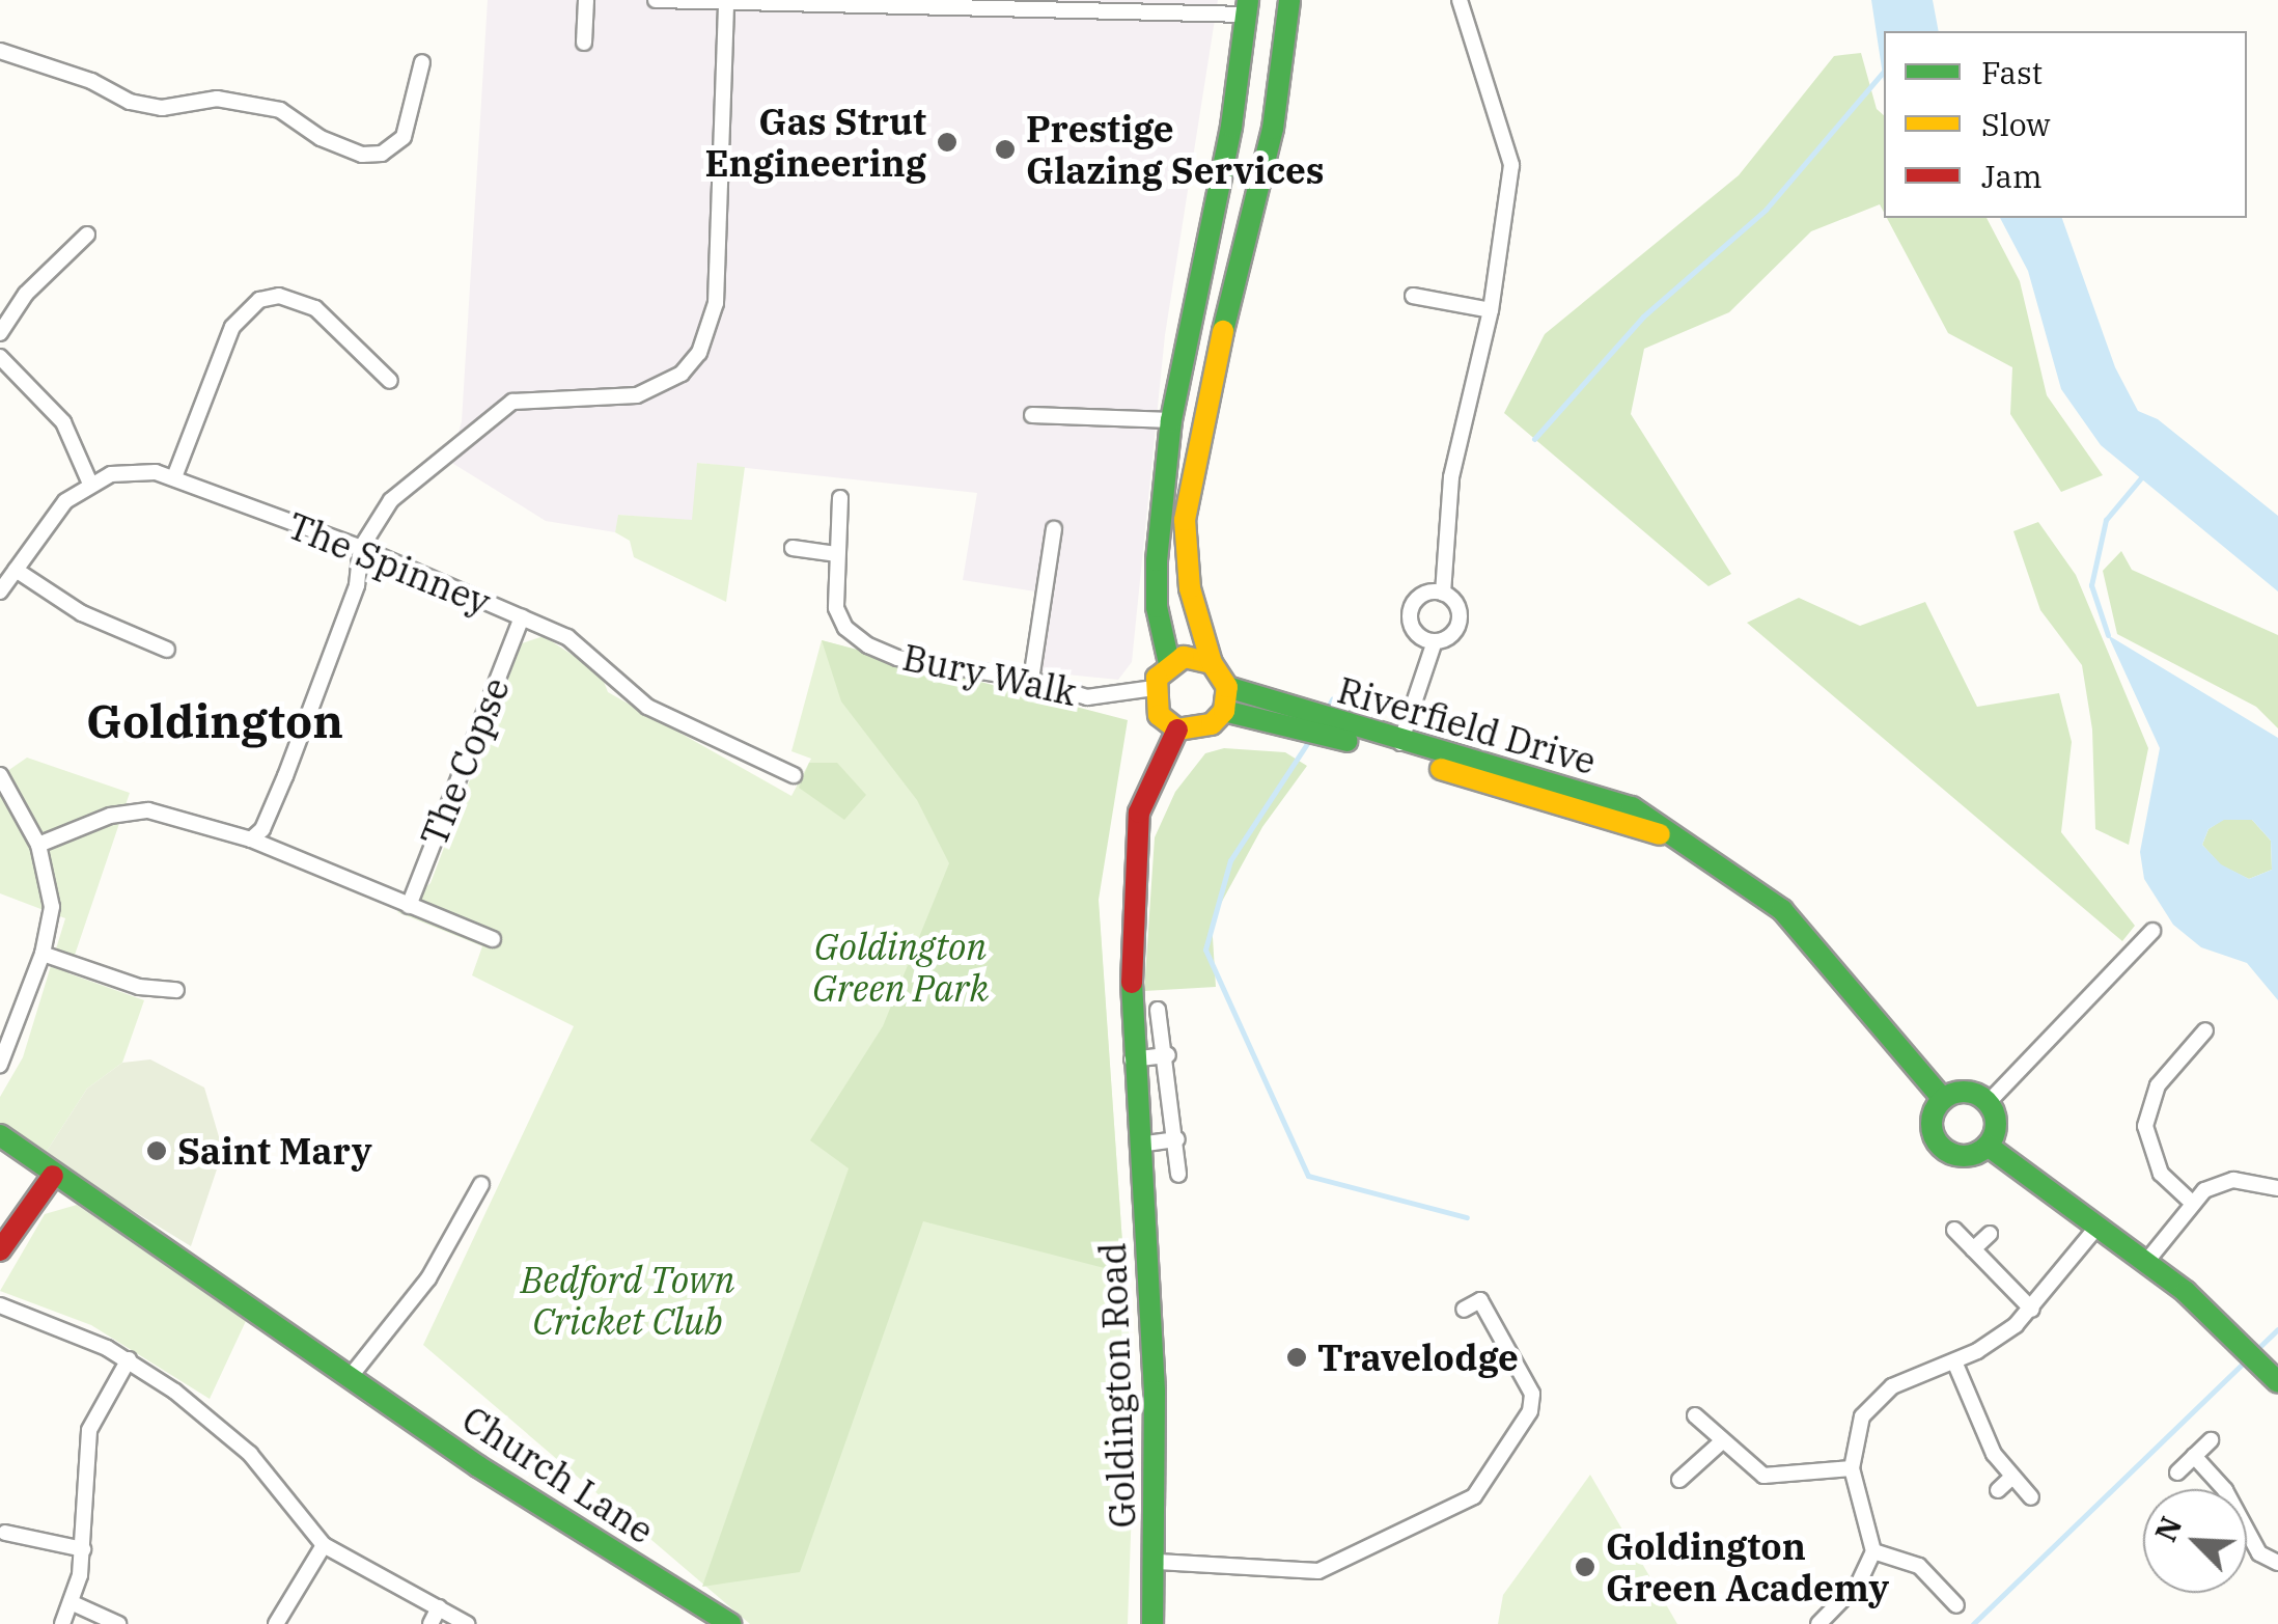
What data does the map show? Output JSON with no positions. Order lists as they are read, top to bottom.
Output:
{
  "streets": {
    "street": [
      "The Spinney",
      "Bury Walk",
      "Riverfield Drive",
      "The Copse",
      "Goldington Road",
      "Church Lane"
    ]
  },
  "crossings": [
    ["The Spinney", "The Copse"],
    ["Bury Walk", "Riverfield Drive"],
    ["Bury Walk", "Goldington Road"],
    ["Riverfield Drive", "Goldington Road"]
  ],
  "districts": ["Goldington"],
  "parks": ["Goldington Green Park", "Bedford Town Cricket Club"],
  "places": [
    "Gas Strut Engineering",
    "Prestige Glazing Services",
    "Saint Mary",
    "Travelodge",
    "Goldington Green Academy"
  ],
  "legend": ["Fast", "Slow", "Jam"],
  "north": "top left"
}
